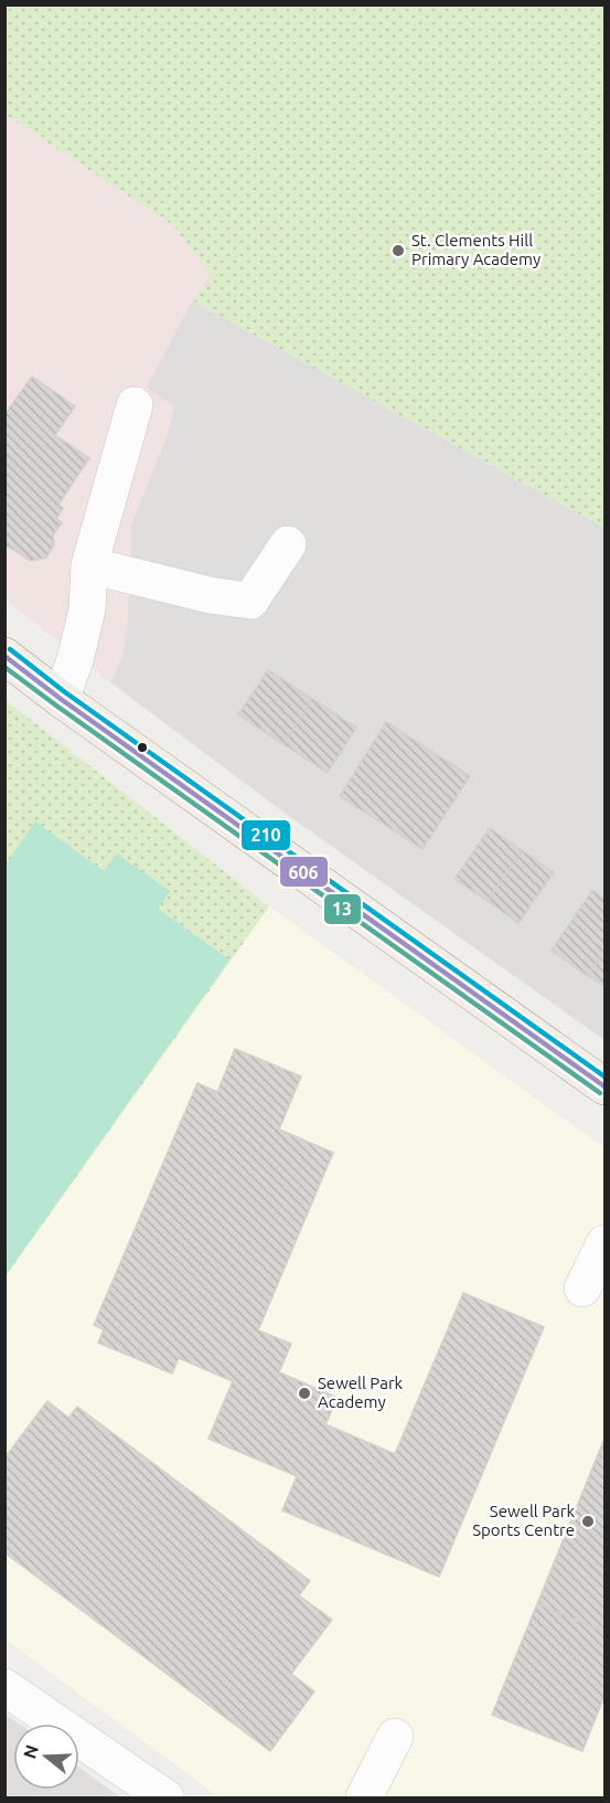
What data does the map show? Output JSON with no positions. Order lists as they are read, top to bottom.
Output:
{
  "places": ["St. Clements Hill Primary Academy", "Sewell Park Academy", "Sewell Park Sports Centre"],
  "lines": ["transit line 210", "transit line 606", "transit line 13"],
  "north": "left"
}
